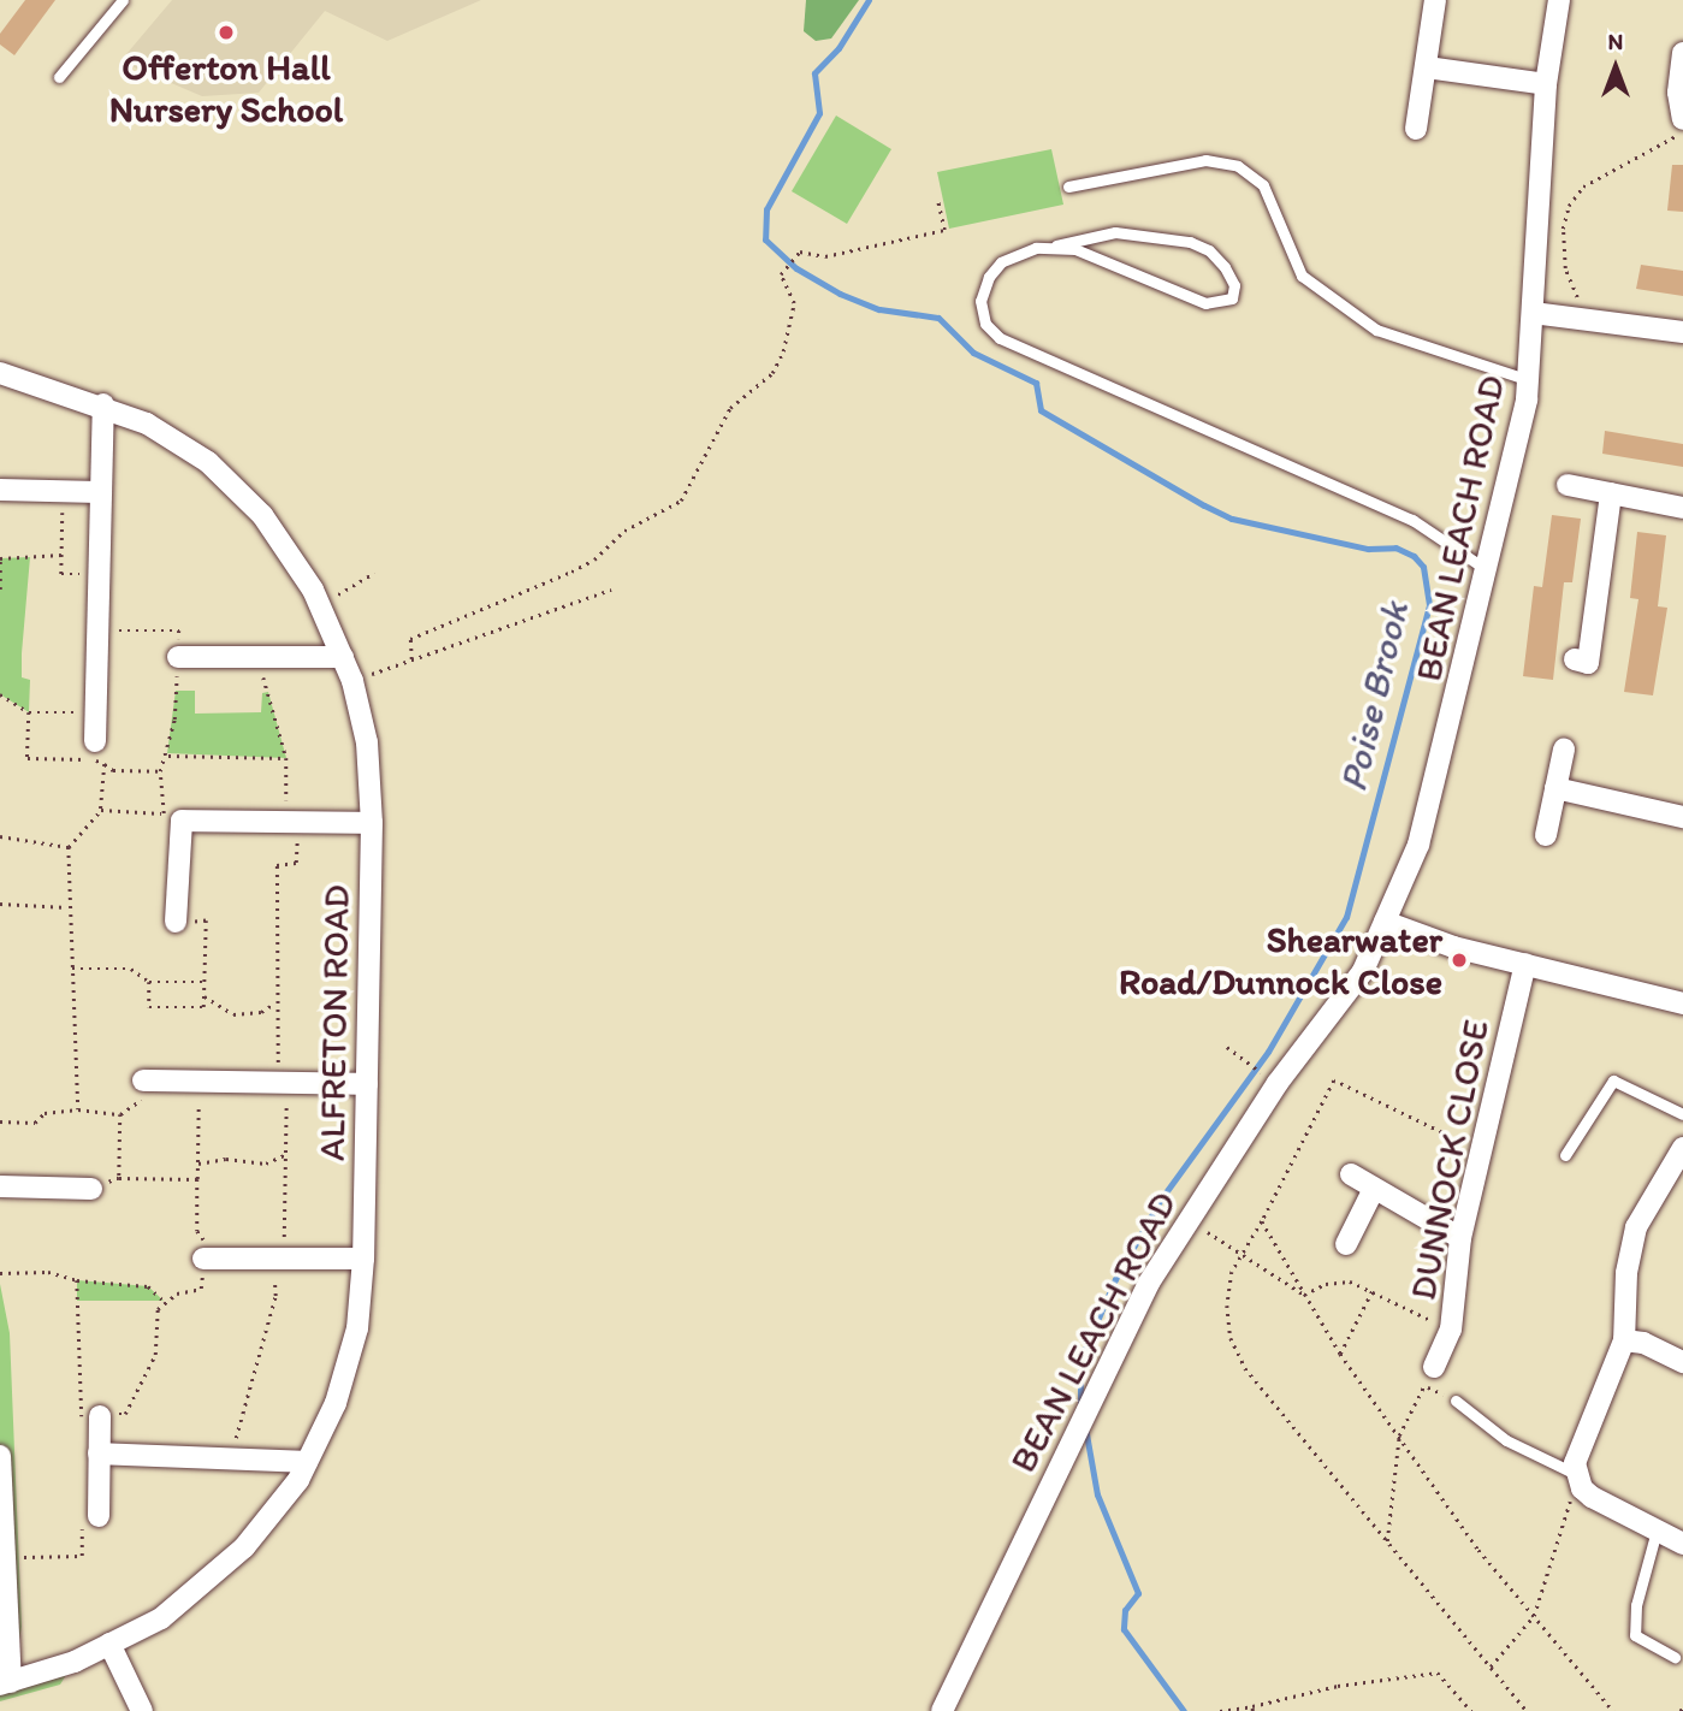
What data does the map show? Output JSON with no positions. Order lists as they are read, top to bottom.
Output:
{
  "streets": {
    "street": ["BEAN LEACH ROAD", "ALFRETON ROAD", "DUNNOCK CLOSE"]
  },
  "water": ["Poise Brook"],
  "places": ["Offerton Hall Nursery School", "Shearwater Road/Dunnock Close"],
  "north": "top"
}
